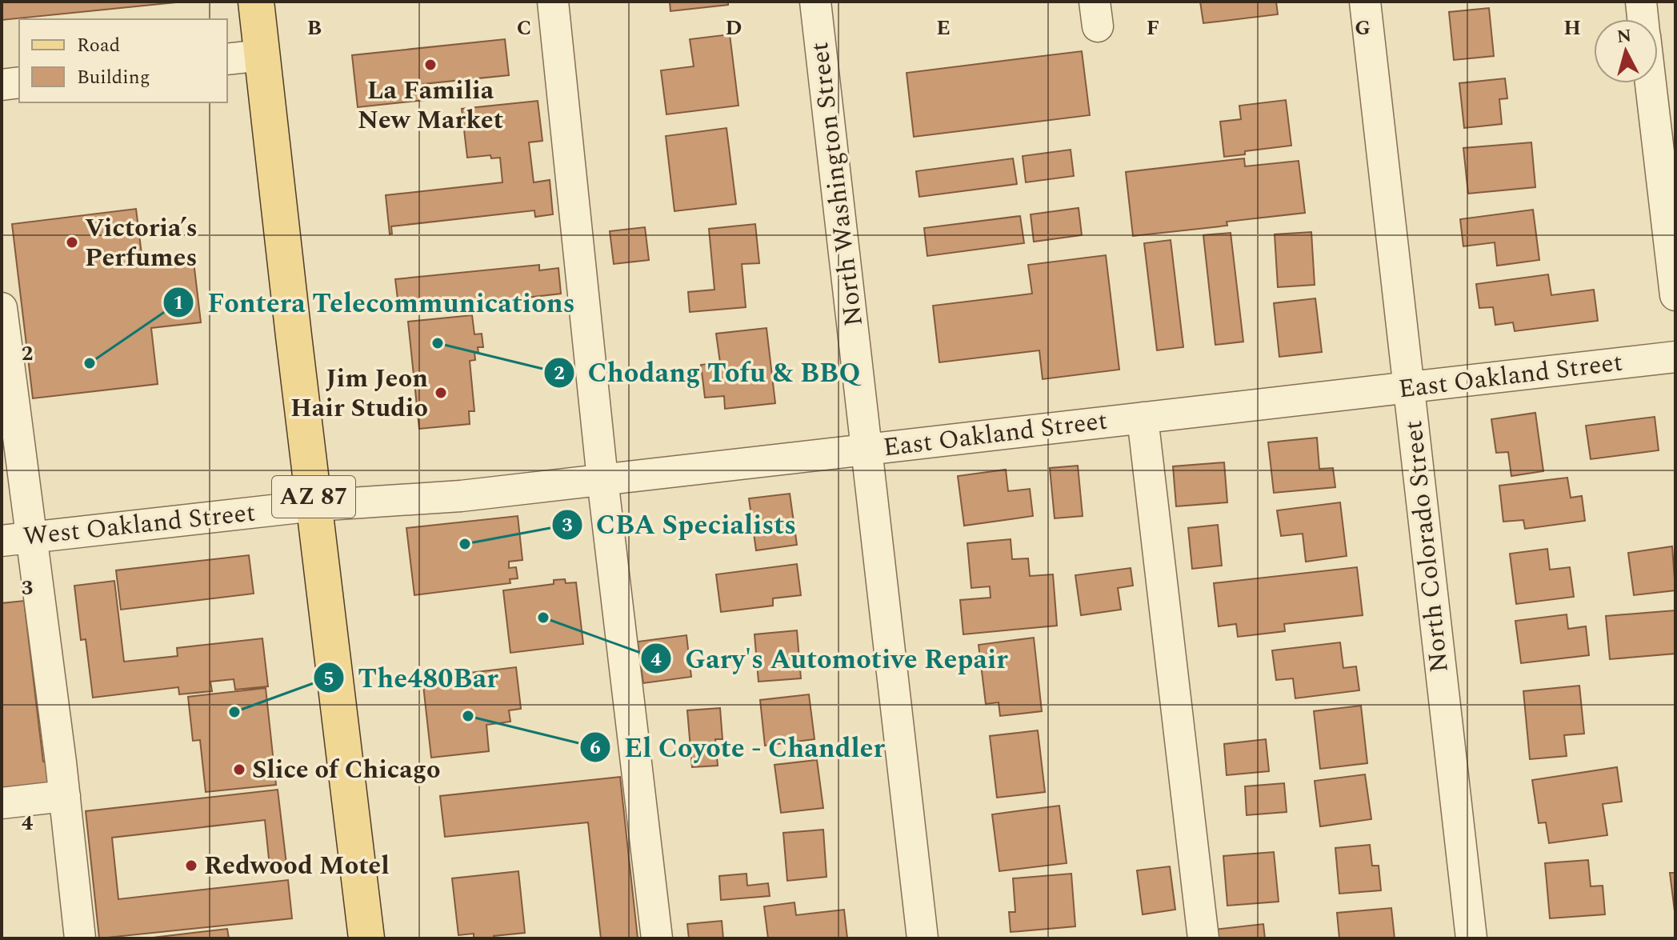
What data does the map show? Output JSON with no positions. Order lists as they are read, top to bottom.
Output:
{
  "streets": {
    "main road": ["AZ 87"],
    "street": [
      "North Washington Street",
      "East Oakland Street",
      "West Oakland Street",
      "North Colorado Street"
    ]
  },
  "crossings": [
    ["North Washington Street", "East Oakland Street"],
    ["East Oakland Street", "AZ 87"],
    ["East Oakland Street", "West Oakland Street"],
    ["East Oakland Street", "North Colorado Street"],
    ["AZ 87", "West Oakland Street"]
  ],
  "places": [
    "La Familia New Market",
    "Victoria’s Perfumes",
    "Chodang Tofu & BBQ",
    "Fontera Telecommunications",
    "Jim Jeon Hair Studio",
    "CBA Specialists",
    "Gary's Automotive Repair",
    "The480Bar",
    "El Coyote - Chandler",
    "Slice of Chicago",
    "Redwood Motel"
  ],
  "legend": ["Road", "Building"],
  "north": "top",
  "grid": {
    "columns": [
      "B",
      "C",
      "D",
      "E",
      "F",
      "G",
      "H"
    ],
    "rows": ["2", "3", "4"]
  }
}
